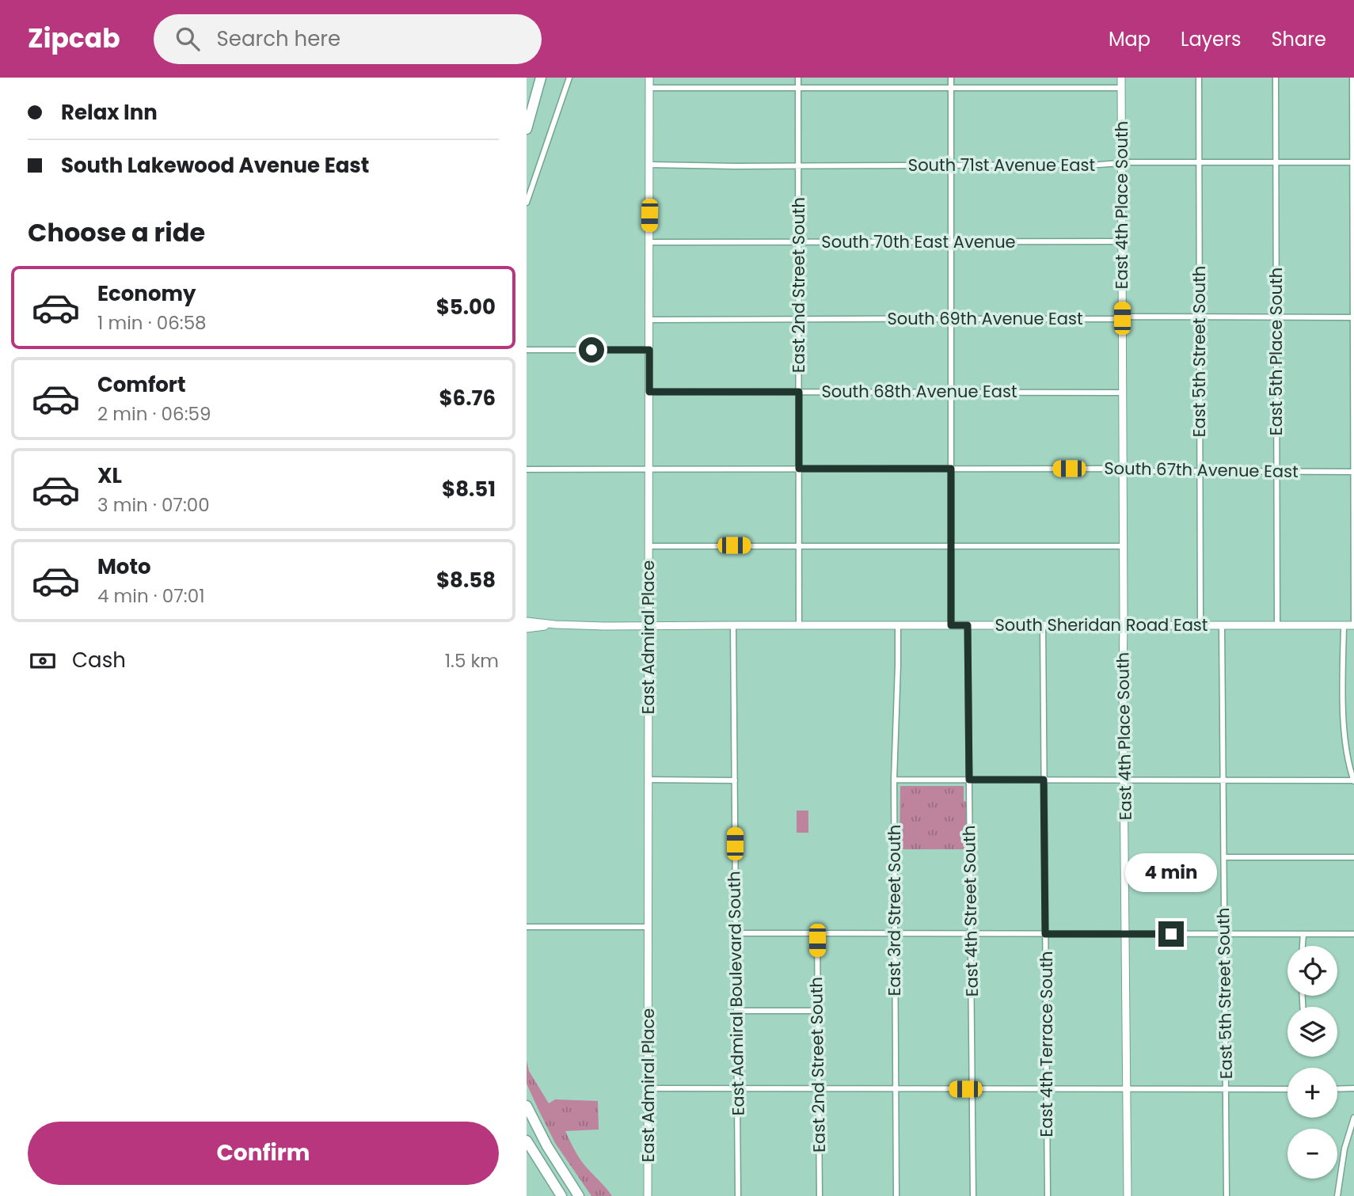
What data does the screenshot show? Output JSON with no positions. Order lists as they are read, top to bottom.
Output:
{
  "streets": {
    "main road": ["East 4th Place South", "South Sheridan Road East", "East Admiral Place"],
    "street": [
      "South 71st Avenue East",
      "South 70th East Avenue",
      "East 2nd Street South",
      "South 69th Avenue East",
      "East 5th Street South",
      "East 5th Place South",
      "South 68th Avenue East",
      "South 67th Avenue East",
      "East 3rd Street South",
      "East 4th Street South",
      "East Admiral Boulevard South",
      "East 4th Terrace South"
    ]
  },
  "crossings": [
    ["South 71st Avenue East", "East 4th Place South"],
    ["South 71st Avenue East", "East 2nd Street South"],
    ["South 71st Avenue East", "East 5th Street South"],
    ["South 71st Avenue East", "East 5th Place South"],
    ["South 71st Avenue East", "East Admiral Place"],
    ["East 4th Place South", "South 70th East Avenue"],
    ["East 4th Place South", "South 69th Avenue East"],
    ["East 4th Place South", "South 68th Avenue East"],
    ["East 4th Place South", "South 67th Avenue East"],
    ["East 4th Place South", "South Sheridan Road East"],
    ["South 70th East Avenue", "East 2nd Street South"],
    ["South 70th East Avenue", "East Admiral Place"],
    ["East 2nd Street South", "South 69th Avenue East"],
    ["East 2nd Street South", "South 68th Avenue East"],
    ["East 2nd Street South", "South 67th Avenue East"],
    ["East 2nd Street South", "South Sheridan Road East"],
    ["South 69th Avenue East", "East 5th Street South"],
    ["South 69th Avenue East", "East 5th Place South"],
    ["South 69th Avenue East", "East Admiral Place"],
    ["East 5th Street South", "South 67th Avenue East"],
    ["East 5th Street South", "South Sheridan Road East"],
    ["East 5th Place South", "South 67th Avenue East"],
    ["East 5th Place South", "South Sheridan Road East"],
    ["South 68th Avenue East", "East Admiral Place"],
    ["South 67th Avenue East", "East Admiral Place"],
    ["South Sheridan Road East", "East Admiral Place"],
    ["South Sheridan Road East", "East 3rd Street South"],
    ["South Sheridan Road East", "East 4th Street South"],
    ["South Sheridan Road East", "East Admiral Boulevard South"],
    ["South Sheridan Road East", "East 4th Terrace South"]
  ],
  "page": {
    "header": "Zipcab",
    "search": "Search here",
    "nav": ["Map", "Layers", "Share"],
    "banner": ["Relax Inn", "South Lakewood Avenue East"],
    "heading": "Choose a ride",
    "list": [
      {
        "name": "Economy",
        "note": "1 min · 06:58",
        "value": "$5.00"
      },
      {
        "name": "Comfort",
        "note": "2 min · 06:59",
        "value": "$6.76"
      },
      {
        "name": "XL",
        "note": "3 min · 07:00",
        "value": "$8.51"
      },
      {
        "name": "Moto",
        "note": "4 min · 07:01",
        "value": "$8.58"
      }
    ],
    "pay": ["Cash", "1.5 km"],
    "bubble": "4 min",
    "map_buttons": ["+", "−"],
    "buttons": "Confirm"
  }
}
